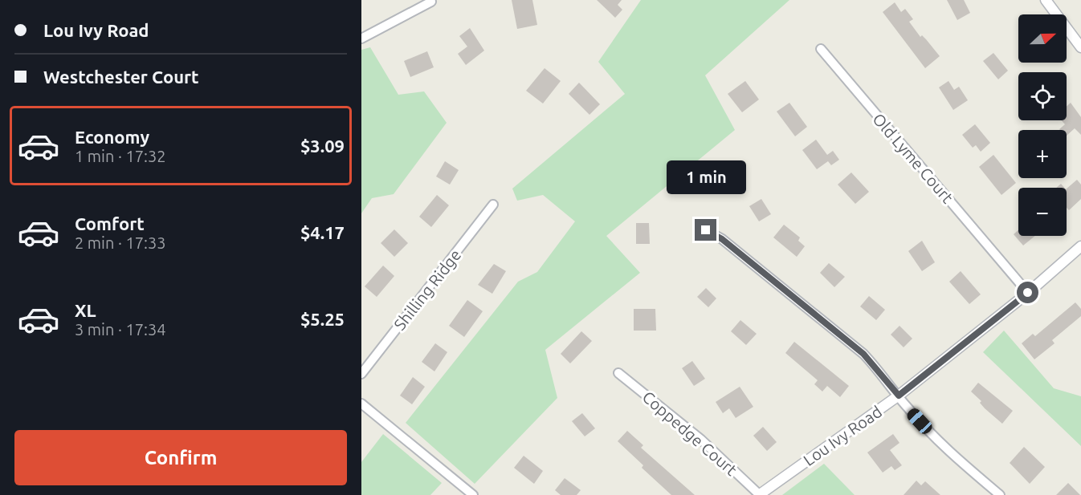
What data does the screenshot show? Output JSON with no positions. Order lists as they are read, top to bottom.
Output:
{
  "streets": {
    "street": [
      "Old Lyme Court",
      "Shilling Ridge",
      "Coppedge Court",
      "Lou Ivy Road"
    ]
  },
  "crossings": [
    ["Old Lyme Court", "Lou Ivy Road"],
    ["Coppedge Court", "Lou Ivy Road"]
  ],
  "north": "right",
  "page": {
    "banner": ["Lou Ivy Road", "Westchester Court"],
    "map_buttons": ["+", "−"],
    "list": [
      {
        "name": "Economy",
        "note": "1 min · 17:32",
        "value": "$3.09"
      },
      {
        "name": "Comfort",
        "note": "2 min · 17:33",
        "value": "$4.17"
      },
      {
        "name": "XL",
        "note": "3 min · 17:34",
        "value": "$5.25"
      }
    ],
    "bubble": "1 min",
    "buttons": "Confirm"
  }
}
